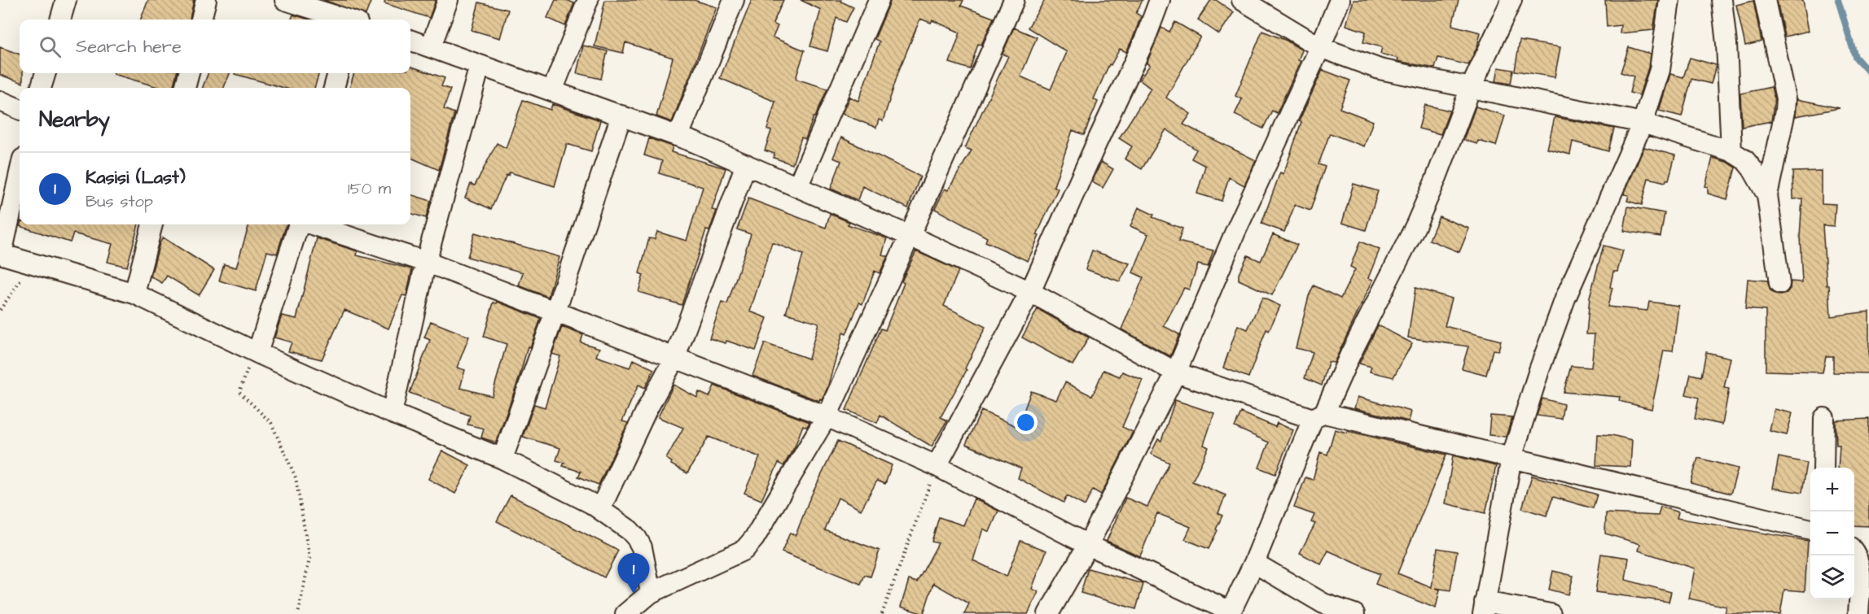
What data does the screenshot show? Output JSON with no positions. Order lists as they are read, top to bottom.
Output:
{
  "page": {
    "search": "Search here",
    "heading": "Nearby",
    "list": [
      {
        "mark": "1",
        "name": "Kasisi (Last)",
        "note": "Bus stop",
        "value": "150 m"
      }
    ],
    "map_buttons": ["+", "−"],
    "pins": "1"
  }
}
